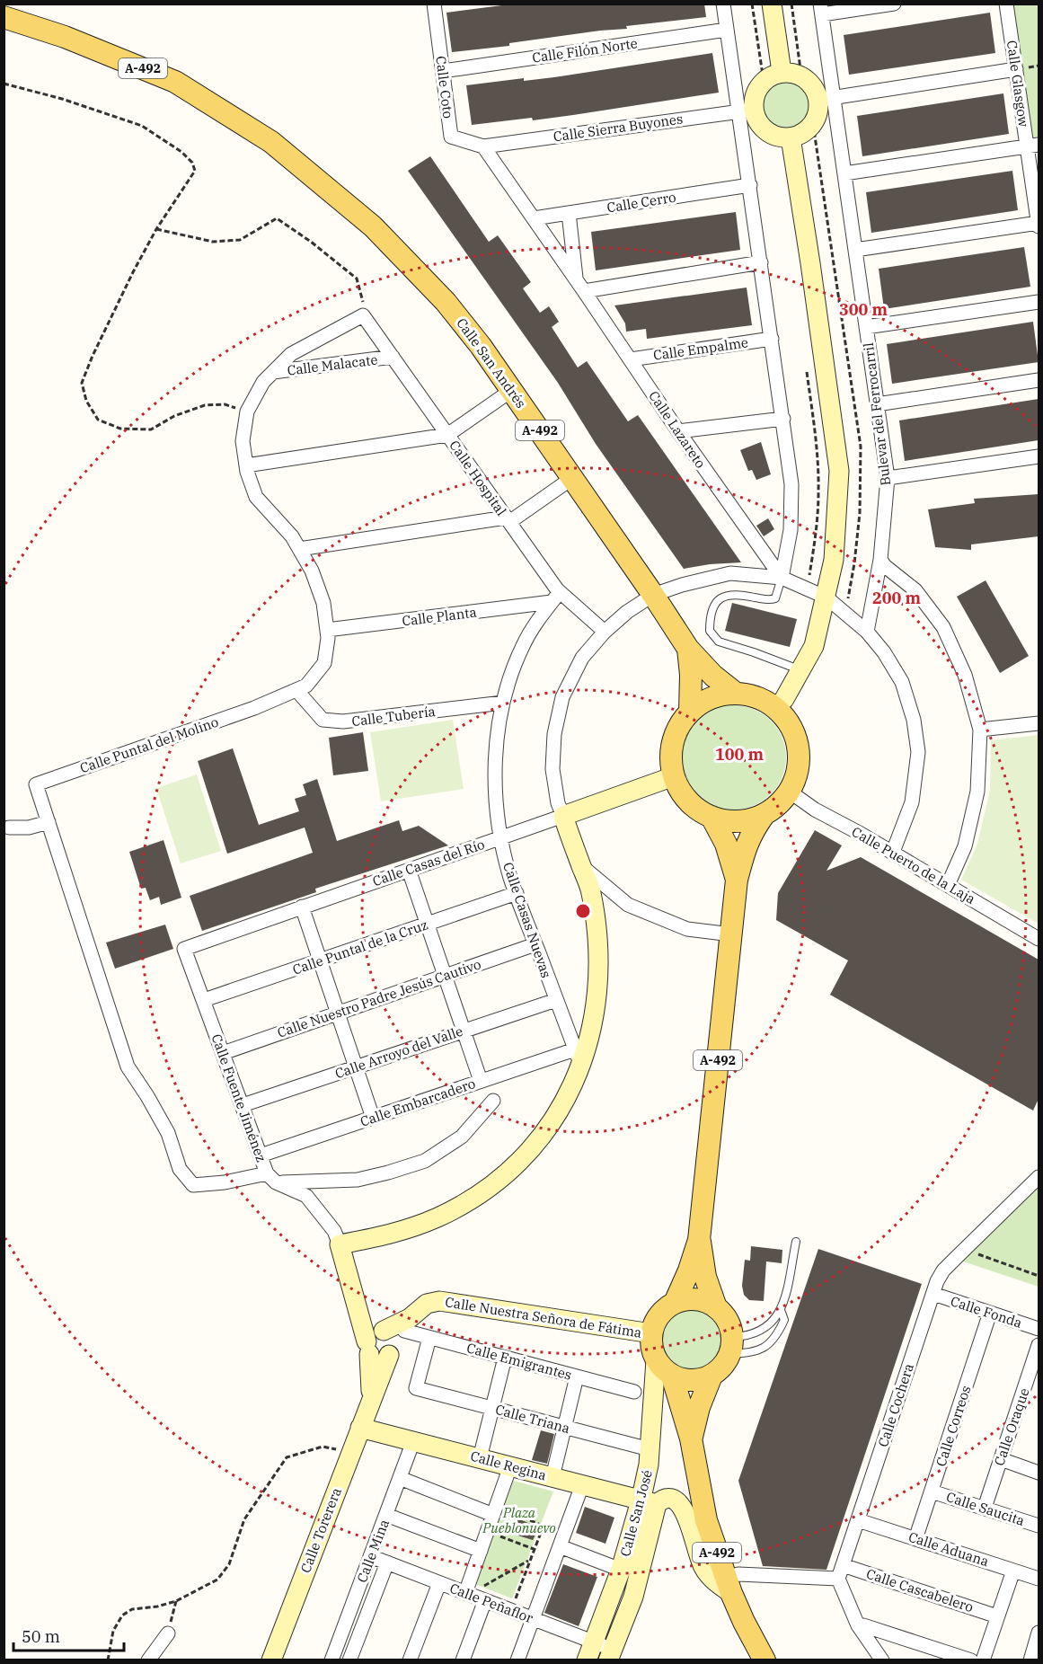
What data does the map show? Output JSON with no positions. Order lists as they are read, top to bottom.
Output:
{
  "streets": {
    "main road": ["A-492", "Calle San Andrés"],
    "street": [
      "Calle Filón Norte",
      "Calle Glasgow",
      "Calle Coto",
      "Calle Sierra Buyones",
      "Calle Cerro",
      "Calle Empalme",
      "Calle Malacate",
      "Bulevar del Ferrocarril",
      "Calle Lazareto",
      "Calle Hospital",
      "Calle Planta",
      "Calle Tubería",
      "Calle Puntal del Molino",
      "Calle Casas del Río",
      "Calle Puerto de la Laja",
      "Calle Casas Nuevas",
      "Calle Puntal de la Cruz",
      "Calle Nuestro Padre Jesús Cautivo",
      "Calle Arroyo del Valle",
      "Calle Fuente Jiménez",
      "Calle Embarcadero",
      "Calle Fonda",
      "Calle Nuestra Señora de Fátima",
      "Calle Emigrantes",
      "Calle Cochera",
      "Calle Triana",
      "Calle Correos",
      "Calle Oraque",
      "Calle Regina",
      "Calle Saucita",
      "Calle San José",
      "Calle Torerera",
      "Calle Aduana",
      "Calle Mina",
      "Calle Cascabelero",
      "Calle Peñaflor"
    ]
  },
  "crossings": [
    ["Calle Filón Norte", "Calle Coto"],
    ["A-492", "Calle San Andrés"],
    ["A-492", "Calle Casas del Río"],
    ["A-492", "Calle Puerto de la Laja"],
    ["A-492", "Calle Nuestra Señora de Fátima"],
    ["A-492", "Calle Regina"],
    ["A-492", "Calle San José"],
    ["Calle Coto", "Calle Sierra Buyones"],
    ["Calle Coto", "Calle Lazareto"],
    ["Calle Sierra Buyones", "Bulevar del Ferrocarril"],
    ["Calle Sierra Buyones", "Calle Lazareto"],
    ["Calle Cerro", "Calle Lazareto"],
    ["Calle Empalme", "Calle Lazareto"],
    ["Calle San Andrés", "Calle Casas del Río"],
    ["Calle San Andrés", "Calle Puerto de la Laja"],
    ["Calle Malacate", "Calle Hospital"],
    ["Calle Malacate", "Calle Puntal del Molino"],
    ["Calle Hospital", "Calle Planta"],
    ["Calle Hospital", "Calle Puntal del Molino"],
    ["Calle Hospital", "Calle Casas Nuevas"],
    ["Calle Planta", "Calle Puntal del Molino"],
    ["Calle Planta", "Calle Casas Nuevas"],
    ["Calle Tubería", "Calle Puntal del Molino"],
    ["Calle Tubería", "Calle Casas Nuevas"],
    ["Calle Puntal del Molino", "Calle Fuente Jiménez"],
    ["Calle Casas del Río", "Calle Puerto de la Laja"],
    ["Calle Casas del Río", "Calle Casas Nuevas"],
    ["Calle Casas del Río", "Calle Fuente Jiménez"],
    ["Calle Casas Nuevas", "Calle Puntal de la Cruz"],
    ["Calle Casas Nuevas", "Calle Nuestro Padre Jesús Cautivo"],
    ["Calle Casas Nuevas", "Calle Arroyo del Valle"],
    ["Calle Casas Nuevas", "Calle Embarcadero"],
    ["Calle Puntal de la Cruz", "Calle Fuente Jiménez"],
    ["Calle Nuestro Padre Jesús Cautivo", "Calle Fuente Jiménez"],
    ["Calle Arroyo del Valle", "Calle Fuente Jiménez"],
    ["Calle Fuente Jiménez", "Calle Embarcadero"],
    ["Calle Fonda", "Calle Cochera"],
    ["Calle Fonda", "Calle Correos"],
    ["Calle Nuestra Señora de Fátima", "Calle Emigrantes"],
    ["Calle Nuestra Señora de Fátima", "Calle San José"],
    ["Calle Nuestra Señora de Fátima", "Calle Torerera"],
    ["Calle Emigrantes", "Calle Triana"],
    ["Calle Emigrantes", "Calle Torerera"],
    ["Calle Cochera", "Calle Aduana"],
    ["Calle Cochera", "Calle Cascabelero"],
    ["Calle Triana", "Calle San José"],
    ["Calle Correos", "Calle Saucita"],
    ["Calle Correos", "Calle Aduana"],
    ["Calle Oraque", "Calle Saucita"],
    ["Calle Regina", "Calle San José"],
    ["Calle Regina", "Calle Torerera"],
    ["Calle Regina", "Calle Mina"],
    ["Calle San José", "Calle Peñaflor"],
    ["Calle Mina", "Calle Peñaflor"]
  ],
  "parks": ["Plaza Pueblonuevo"],
  "scale_bar": "50 m",
  "rings": ["300 m", "200 m", "100 m"]
}
